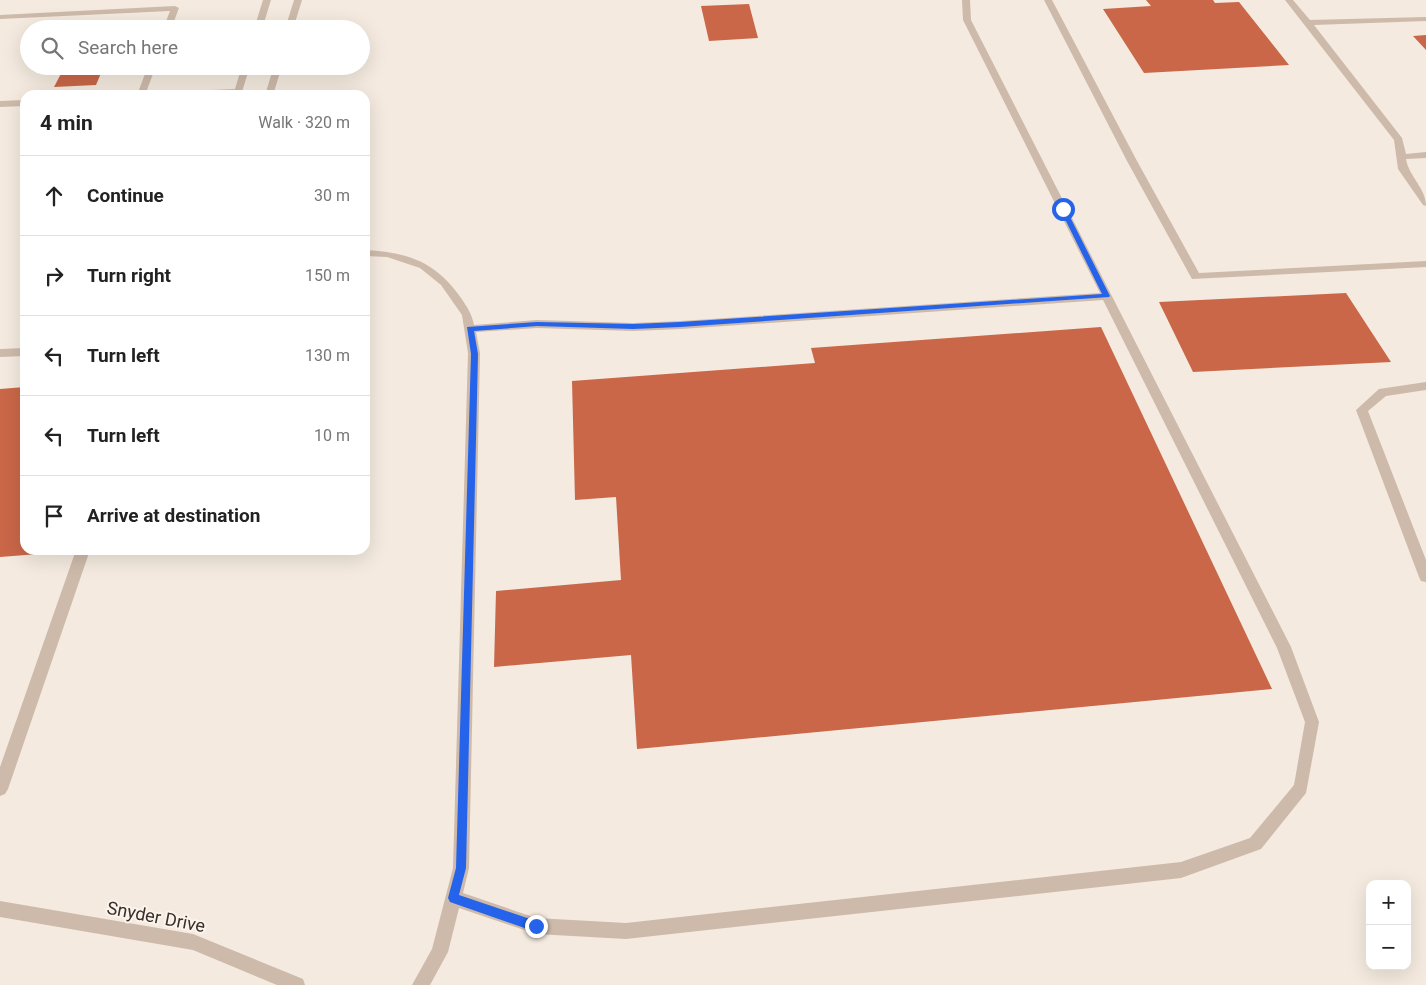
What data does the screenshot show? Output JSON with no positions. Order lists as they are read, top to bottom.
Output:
{
  "streets": {
    "street": ["Snyder Drive"]
  },
  "page": {
    "search": "Search here",
    "heading": ["4 min", "Walk · 320 m"],
    "list": [
      ["Continue", "30 m"],
      ["Turn right", "150 m"],
      ["Turn left", "130 m"],
      ["Turn left", "10 m"],
      "Arrive at destination"
    ],
    "map_buttons": ["+", "−"]
  }
}
